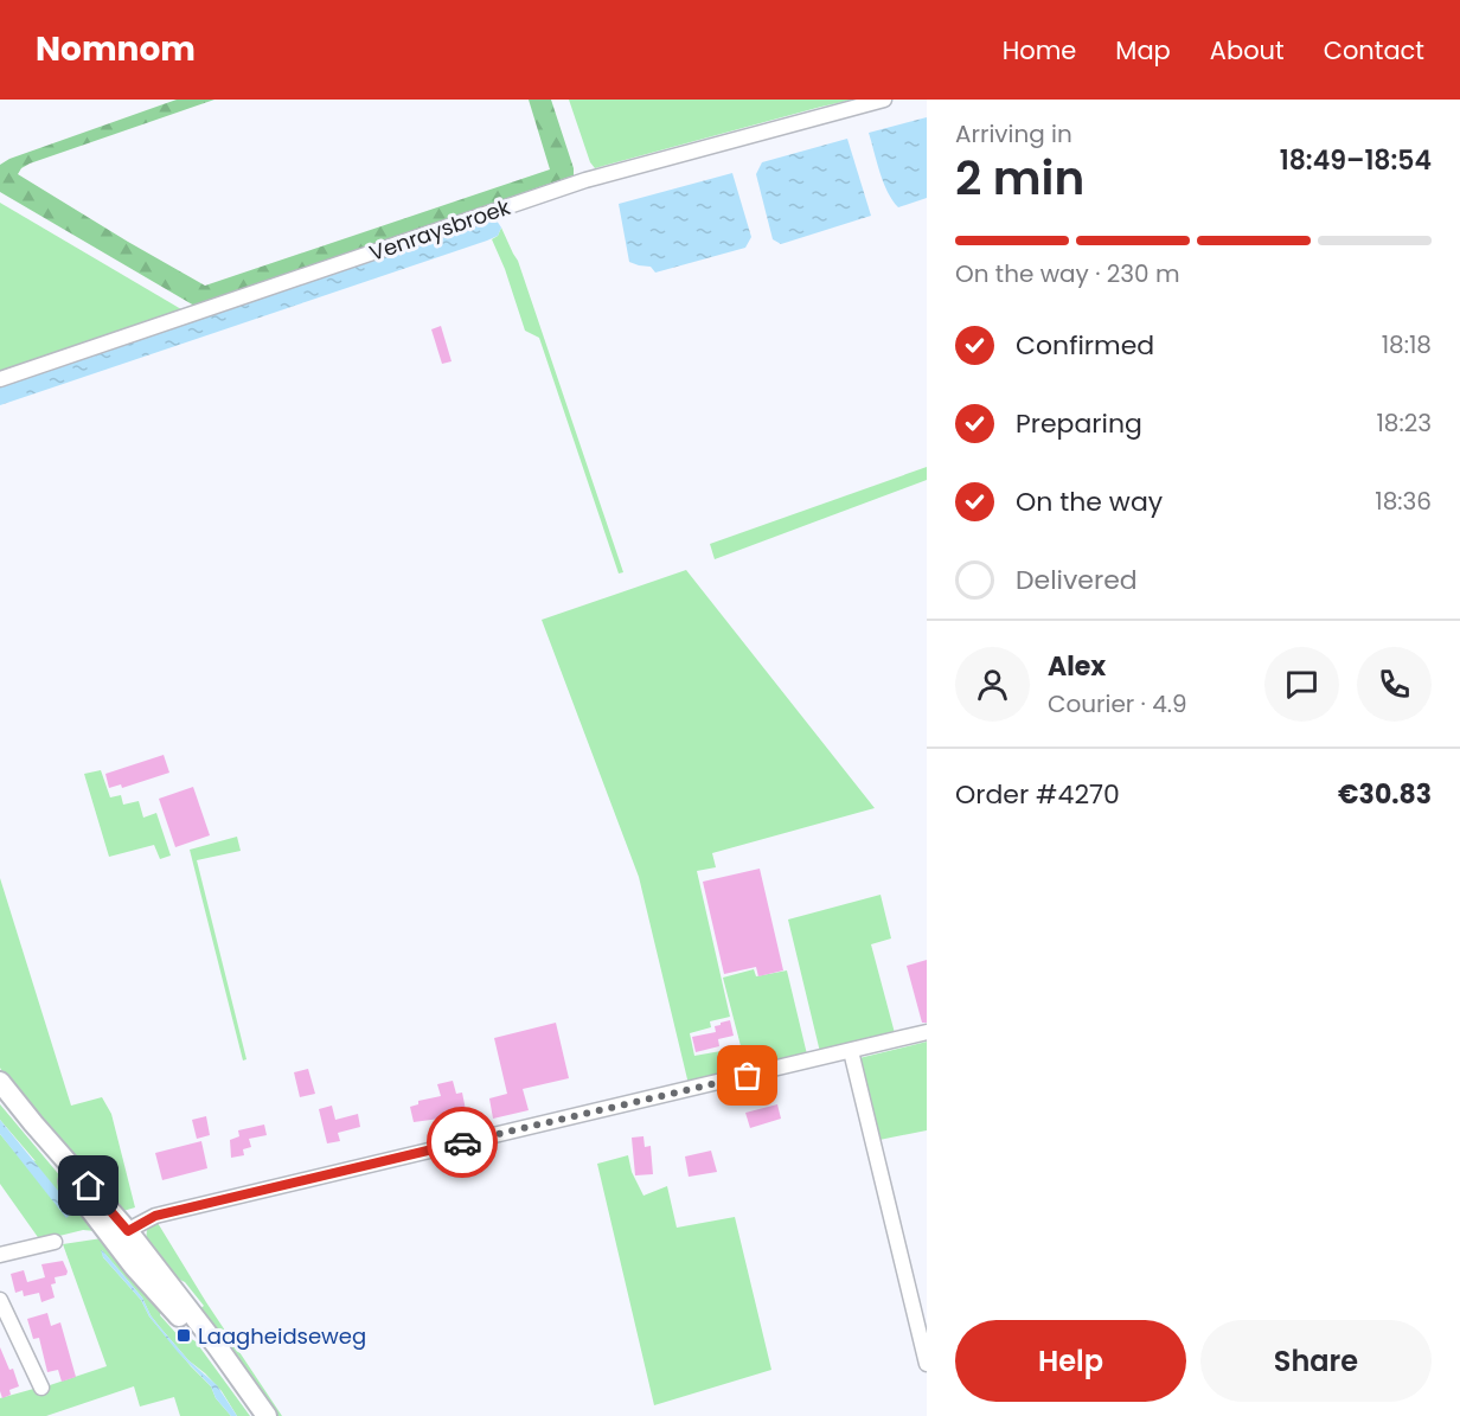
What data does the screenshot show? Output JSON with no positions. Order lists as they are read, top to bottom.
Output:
{
  "streets": {
    "street": ["Venraysbroek"]
  },
  "places": {
    "transit": ["Laagheidseweg"]
  },
  "page": {
    "header": "Nomnom",
    "nav": [
      "Home",
      "Map",
      "About",
      "Contact"
    ],
    "heading": ["2 min", "Arriving in", "18:49–18:54"],
    "panel": [
      "Alex",
      "Courier · 4.9",
      "Order #4270",
      "€30.83"
    ],
    "bar": "On the way · 230 m",
    "list": [
      ["Confirmed", "18:18"],
      ["Preparing", "18:23"],
      ["On the way", "18:36"],
      "Delivered"
    ],
    "buttons": ["Help", "Share"]
  }
}
